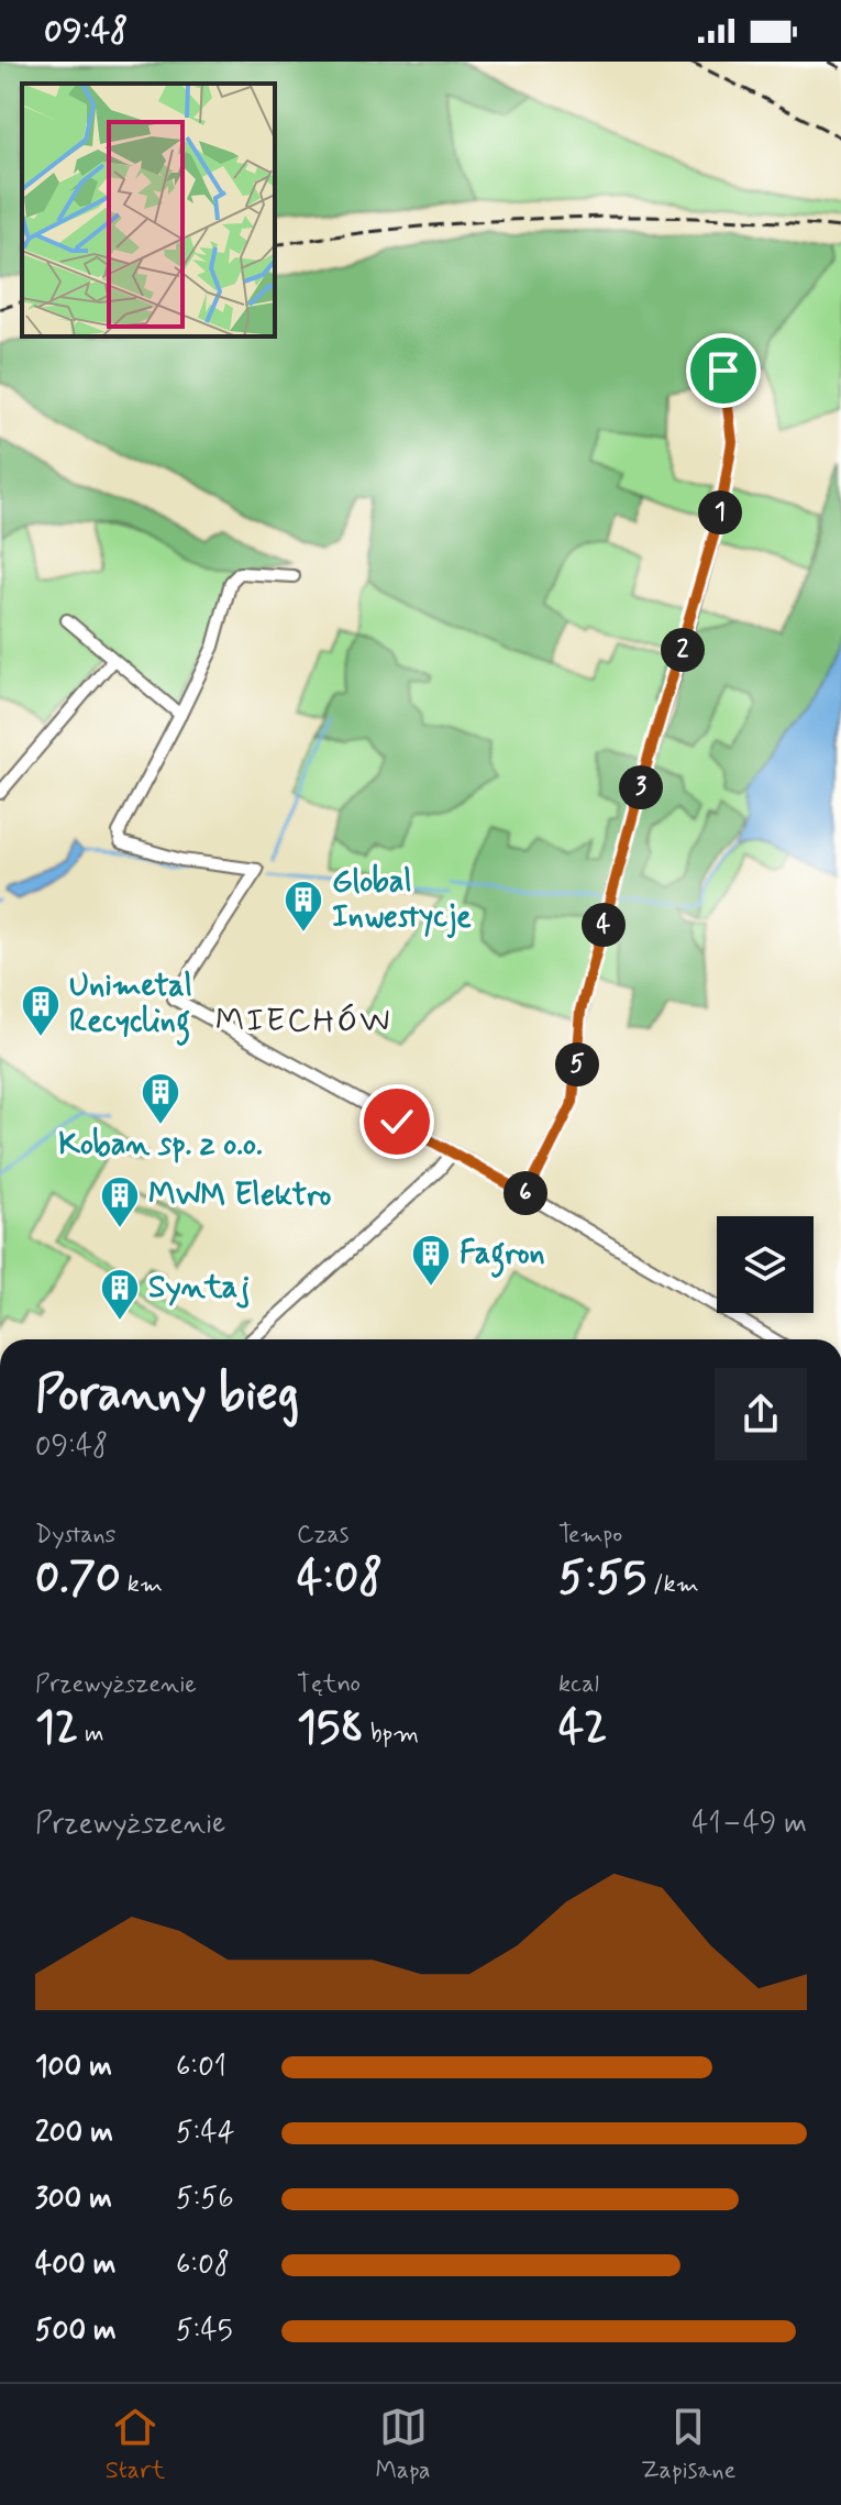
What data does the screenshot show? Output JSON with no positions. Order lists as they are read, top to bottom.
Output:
{
  "districts": ["MIECHÓW"],
  "places": {
    "building": [
      "Global Inwestycje",
      "Unimetal Recycling",
      "Koban sp. z o.o.",
      "MWM Elektro",
      "Fagron",
      "Syntaj"
    ]
  },
  "page": {
    "status": "09:48",
    "pins": [
      "1",
      "2",
      "3",
      "4",
      "5",
      "6"
    ],
    "heading": ["Poranny bieg", "09:48"],
    "stats": [
      ["Dystans", "0.70 km"],
      ["Czas", "4:08"],
      ["Tempo", "5:55 /km"],
      ["Przewyższenie", "12 m"],
      ["Tętno", "158 bpm"],
      ["kcal", "42"]
    ],
    "chart": ["Przewyższenie", "41–49 m"],
    "list": [
      {
        "name": "100 m",
        "note": "6:01"
      },
      {
        "name": "200 m",
        "note": "5:44"
      },
      {
        "name": "300 m",
        "note": "5:56"
      },
      {
        "name": "400 m",
        "note": "6:08"
      },
      {
        "name": "500 m",
        "note": "5:45"
      }
    ],
    "tabs": ["Start", "Mapa", "Zapisane"]
  }
}
